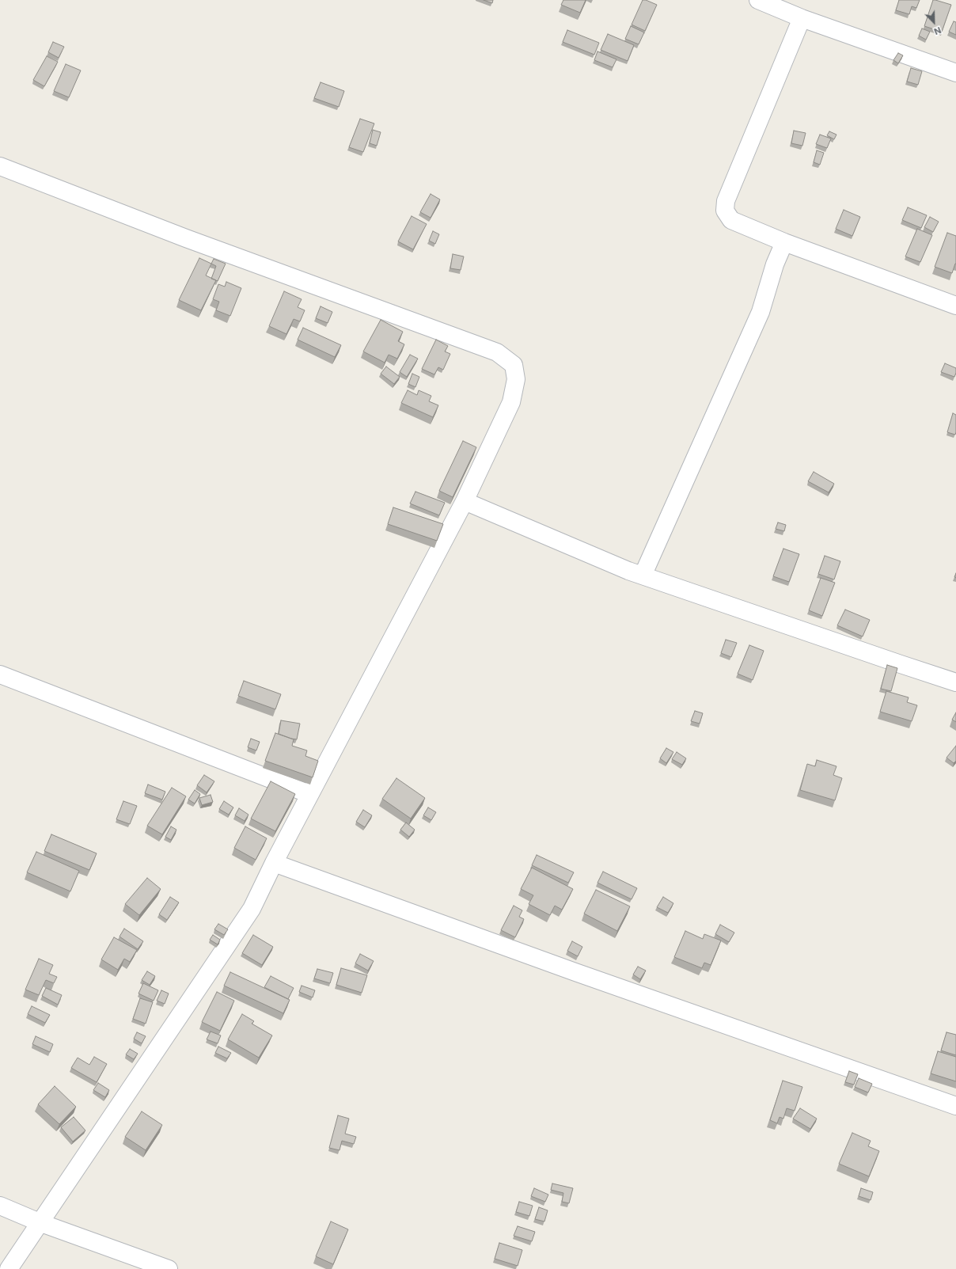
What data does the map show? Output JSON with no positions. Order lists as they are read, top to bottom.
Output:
{
  "north": "bottom right"
}
